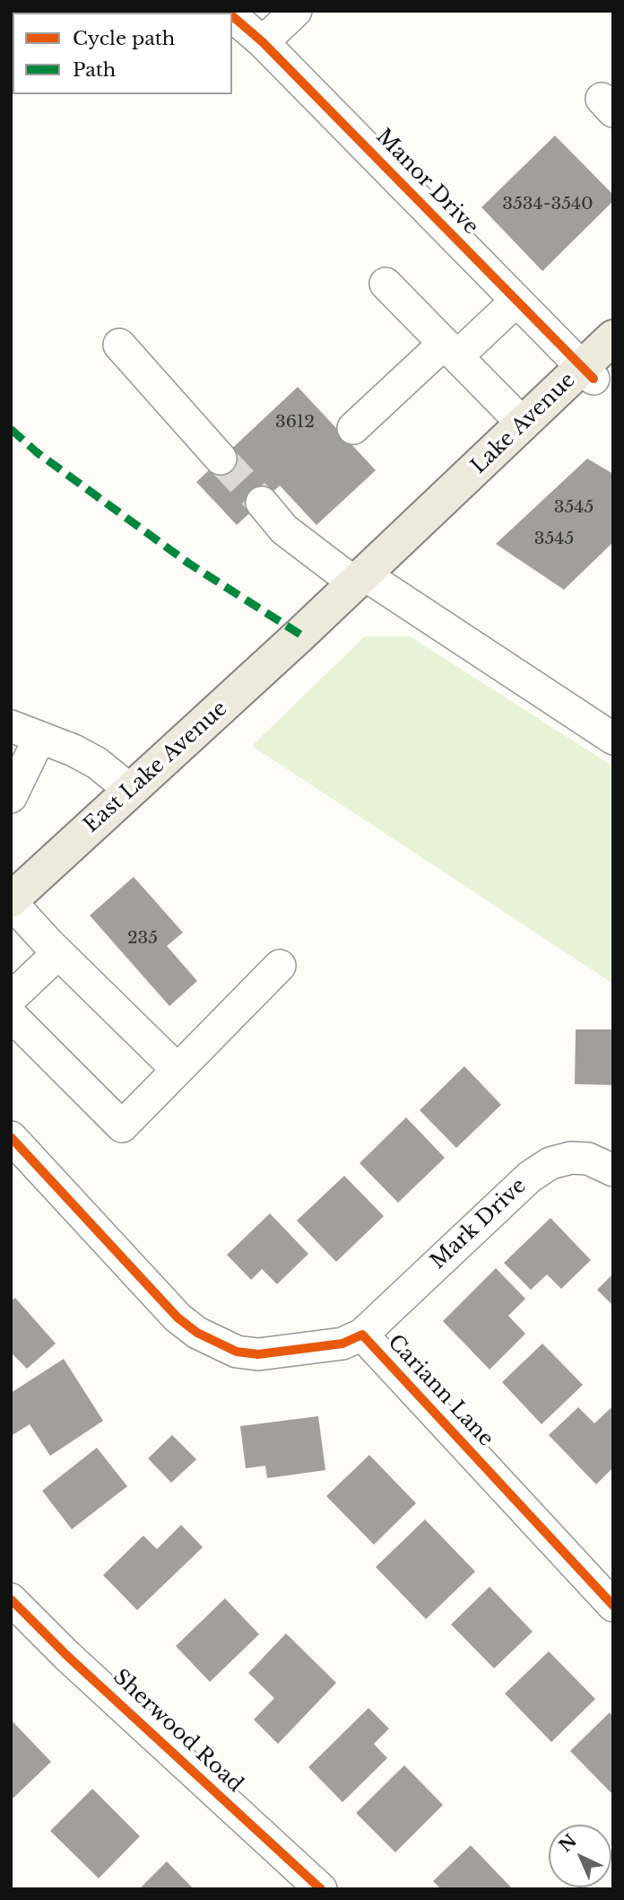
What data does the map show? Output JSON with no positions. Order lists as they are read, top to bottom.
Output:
{
  "streets": {
    "main road": ["Lake Avenue", "East Lake Avenue"],
    "street": [
      "Manor Drive",
      "Mark Drive",
      "Cariann Lane",
      "Sherwood Road"
    ]
  },
  "crossings": [
    ["Manor Drive", "Lake Avenue"],
    ["Lake Avenue", "East Lake Avenue"],
    ["Mark Drive", "Cariann Lane"]
  ],
  "house_numbers": [
    "3534-3540",
    "3612",
    "3545",
    "3545",
    "235"
  ],
  "legend": ["Cycle path", "Path"],
  "north": "top left"
}
